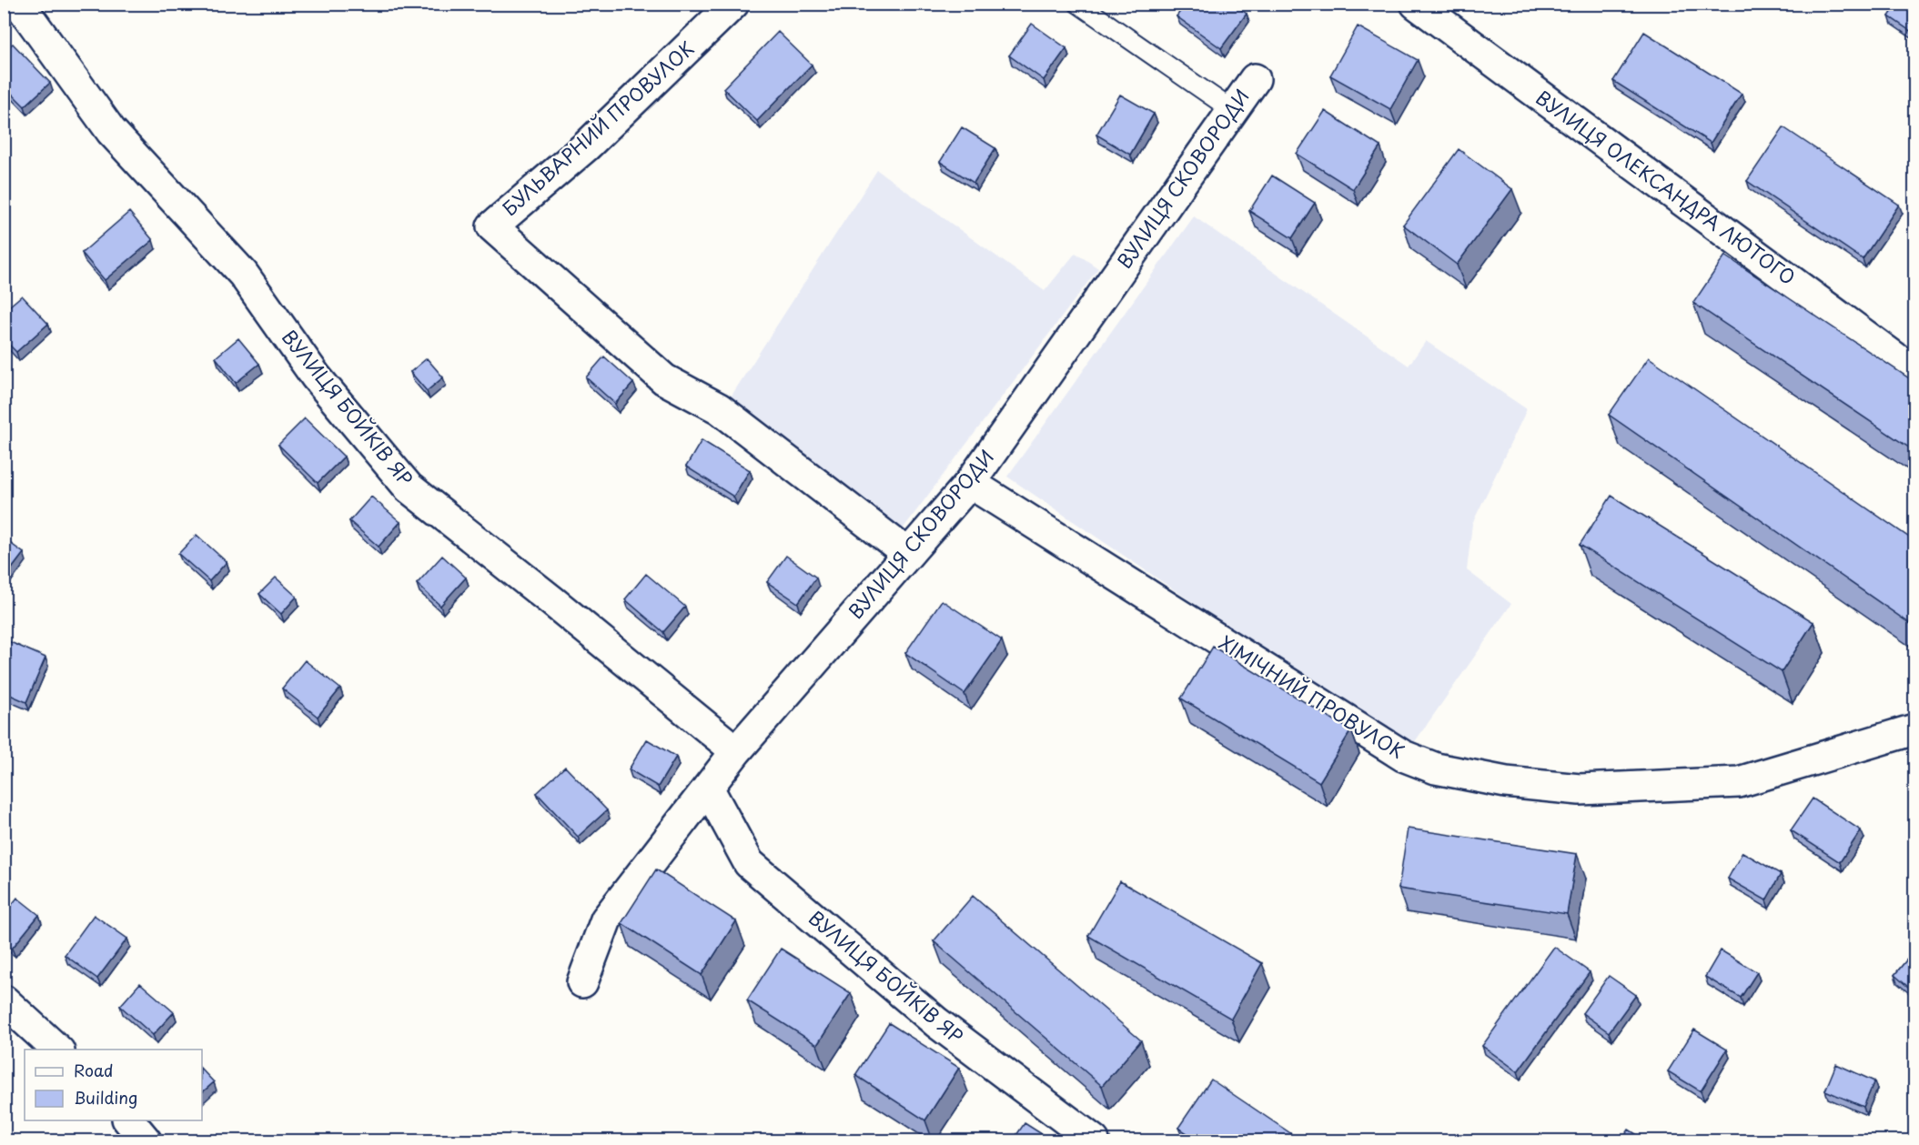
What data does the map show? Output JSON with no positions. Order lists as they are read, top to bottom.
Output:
{
  "streets": {
    "street": [
      "БУЛЬВАРНИЙ ПРОВУЛОК",
      "ВУЛИЦЯ СКОВОРОДИ",
      "ВУЛИЦЯ ОЛЕКСАНДРА ЛЮТОГО",
      "ВУЛИЦЯ БОЙКІВ ЯР",
      "ХІМІЧНИЙ ПРОВУЛОК"
    ]
  },
  "crossings": [
    ["БУЛЬВАРНИЙ ПРОВУЛОК", "ВУЛИЦЯ СКОВОРОДИ"],
    ["ВУЛИЦЯ СКОВОРОДИ", "ВУЛИЦЯ БОЙКІВ ЯР"],
    ["ВУЛИЦЯ СКОВОРОДИ", "ХІМІЧНИЙ ПРОВУЛОК"]
  ],
  "legend": ["Road", "Building"]
}
